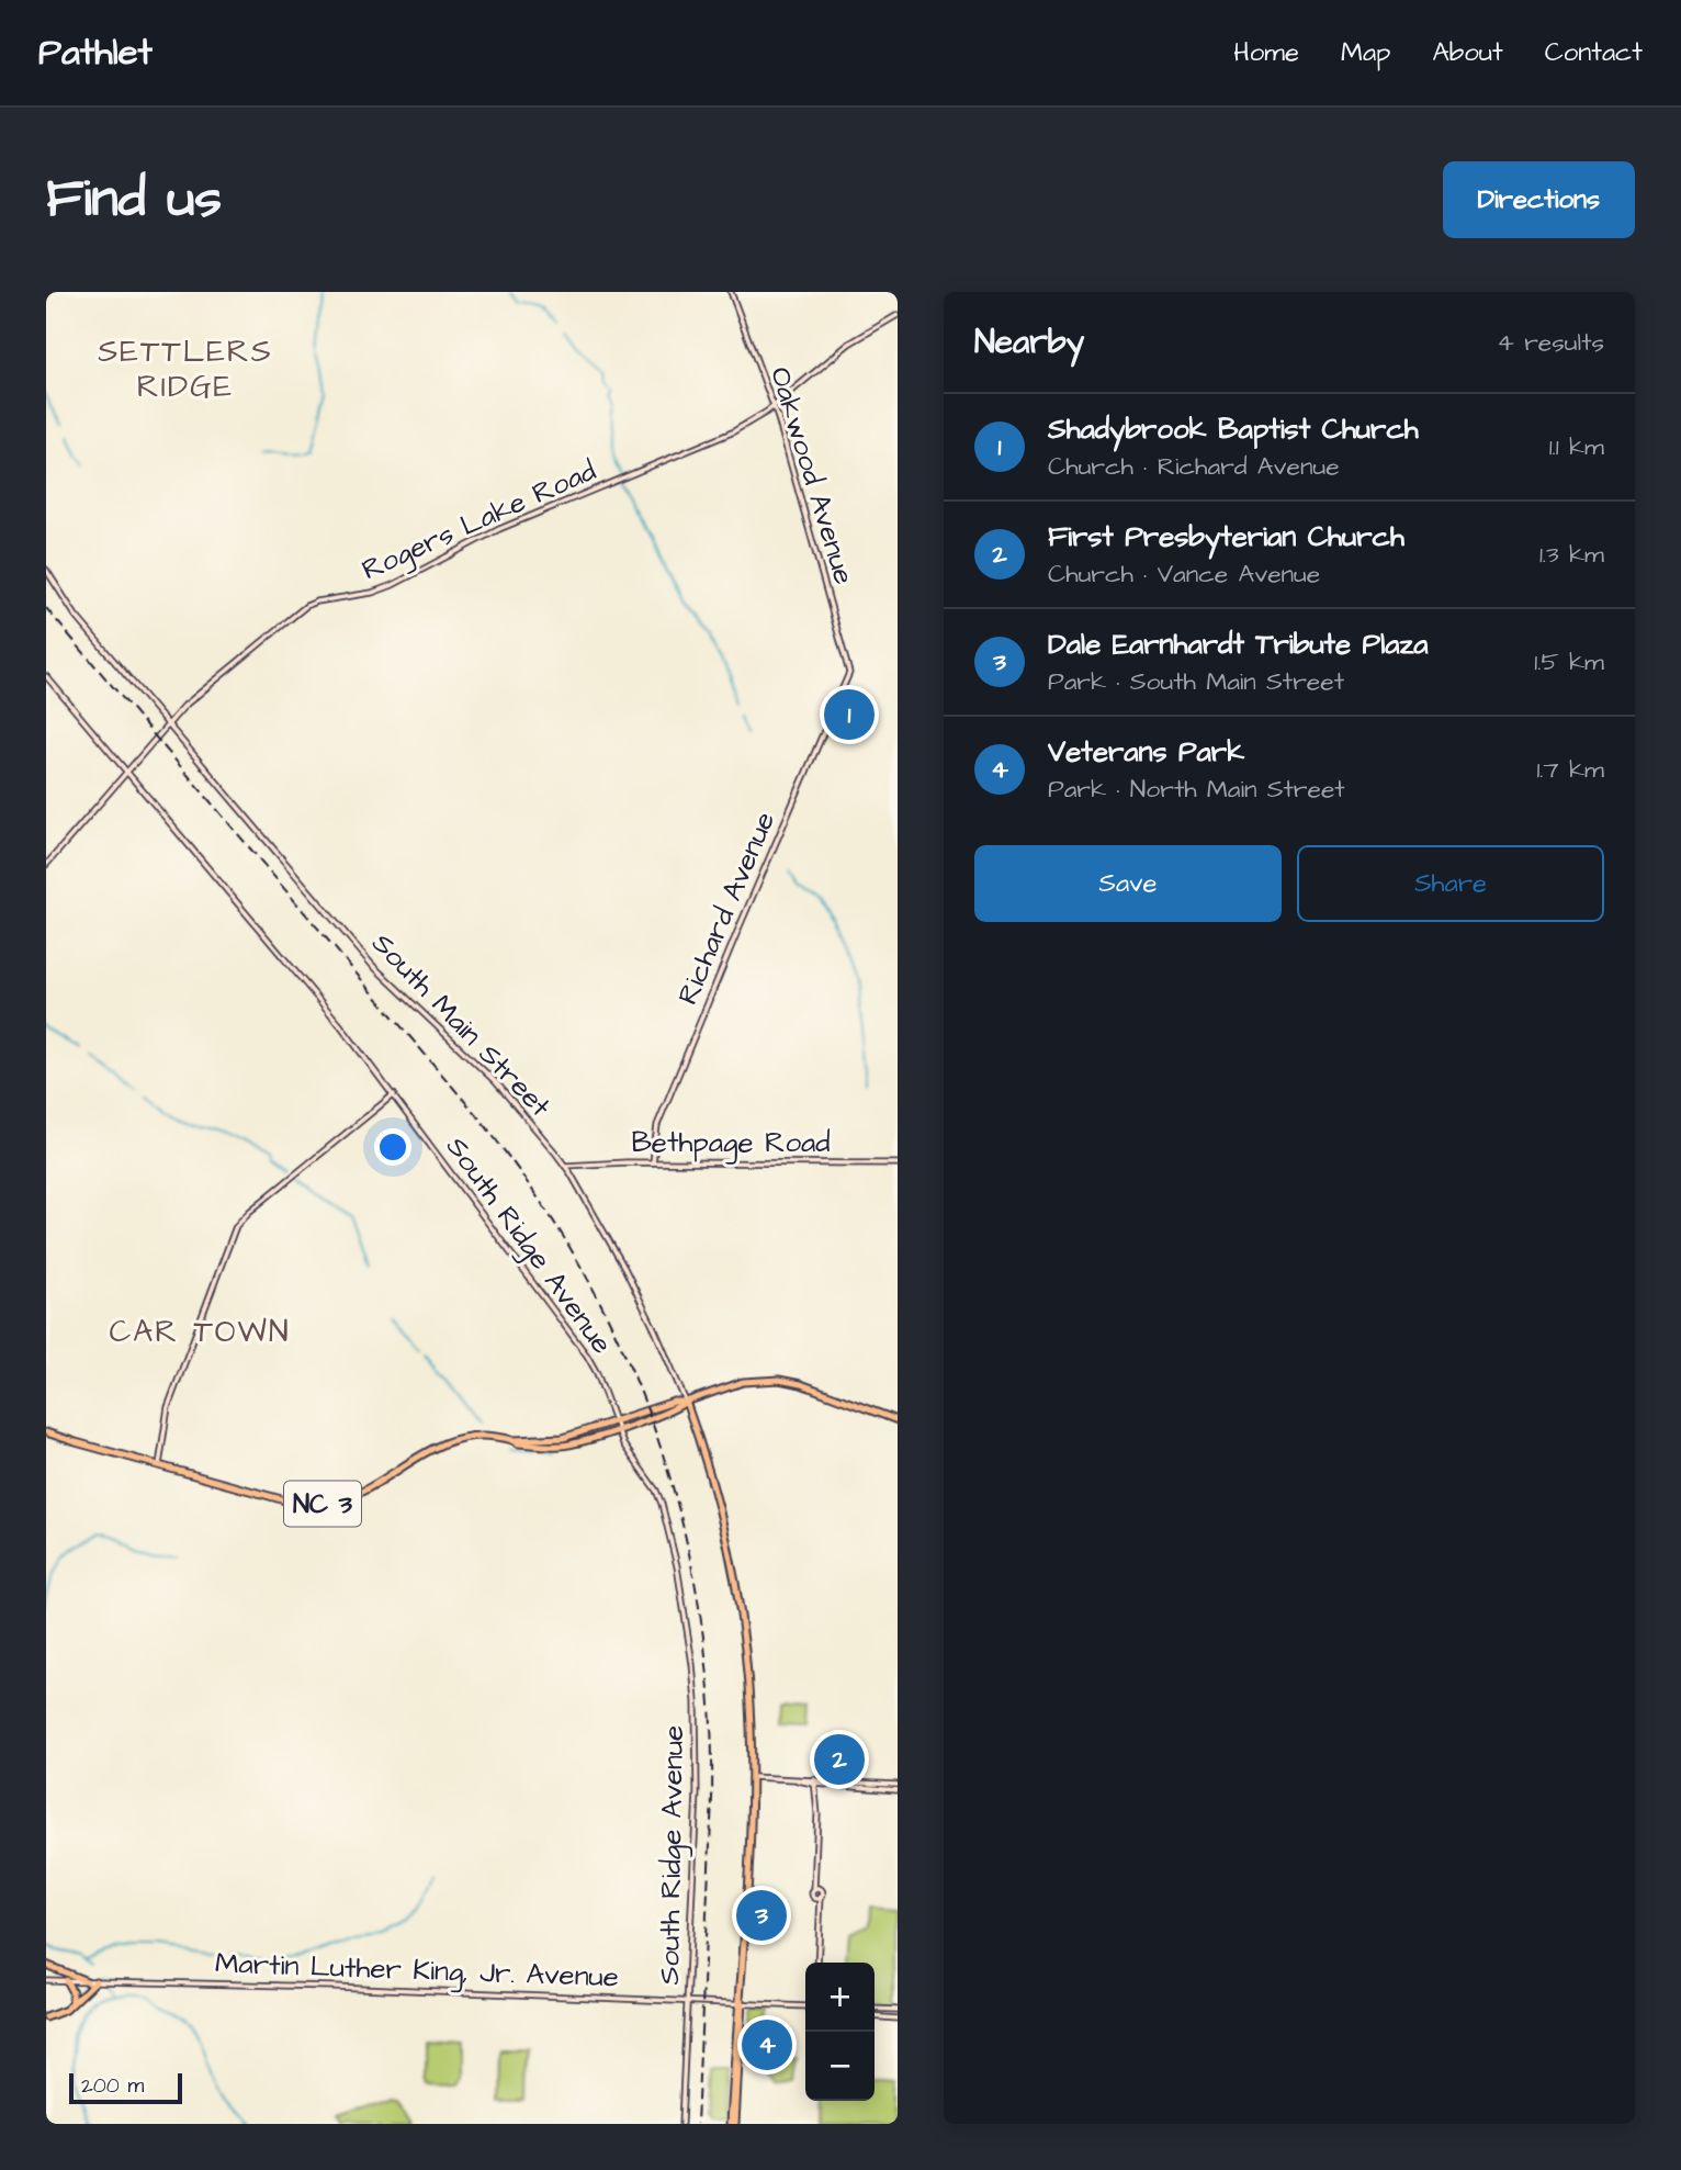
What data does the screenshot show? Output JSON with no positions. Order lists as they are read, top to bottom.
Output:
{
  "streets": {
    "main road": ["South Main Street", "NC 3"],
    "street": [
      "Oakwood Avenue",
      "Rogers Lake Road",
      "Richard Avenue",
      "Bethpage Road",
      "South Ridge Avenue",
      "Martin Luther King, Jr. Avenue"
    ]
  },
  "crossings": [
    ["Oakwood Avenue", "Rogers Lake Road"],
    ["Oakwood Avenue", "Richard Avenue"],
    ["Rogers Lake Road", "South Main Street"],
    ["Rogers Lake Road", "South Ridge Avenue"],
    ["Richard Avenue", "Bethpage Road"],
    ["South Main Street", "Bethpage Road"],
    ["South Main Street", "NC 3"],
    ["South Main Street", "Martin Luther King, Jr. Avenue"],
    ["South Ridge Avenue", "NC 3"],
    ["South Ridge Avenue", "Martin Luther King, Jr. Avenue"]
  ],
  "districts": ["SETTLERS RIDGE", "CAR TOWN"],
  "scale_bar": "200 m",
  "page": {
    "header": "Pathlet",
    "nav": [
      "Home",
      "Map",
      "About",
      "Contact"
    ],
    "buttons": [
      "Directions",
      ["Save", "Share"]
    ],
    "title": "Find us",
    "heading": ["Nearby", "4 results"],
    "list": [
      {
        "mark": "1",
        "name": "Shadybrook Baptist Church",
        "note": "Church · Richard Avenue",
        "value": "1.1 km"
      },
      {
        "mark": "2",
        "name": "First Presbyterian Church",
        "note": "Church · Vance Avenue",
        "value": "1.3 km"
      },
      {
        "mark": "3",
        "name": "Dale Earnhardt Tribute Plaza",
        "note": "Park · South Main Street",
        "value": "1.5 km"
      },
      {
        "mark": "4",
        "name": "Veterans Park",
        "note": "Park · North Main Street",
        "value": "1.7 km"
      }
    ],
    "pins": [
      "1",
      "2",
      "3",
      "4"
    ],
    "map_buttons": ["+", "−"],
    "scale": "200 m"
  }
}
